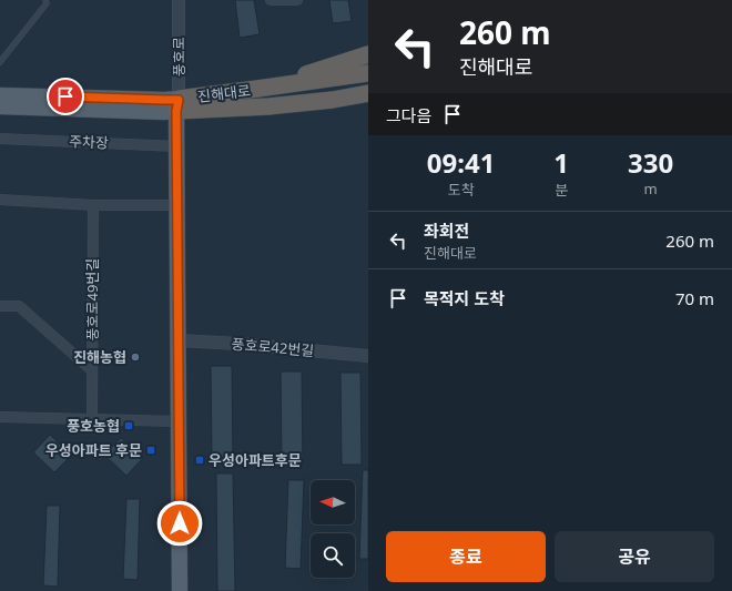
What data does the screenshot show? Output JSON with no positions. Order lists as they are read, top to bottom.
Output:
{
  "streets": {
    "highway": ["진해대로"],
    "main road": ["풍호로"],
    "street": ["주차장", "풍호로49번길", "풍호로42번길"]
  },
  "crossings": [
    ["풍호로", "진해대로"],
    ["풍호로", "주차장"],
    ["풍호로", "풍호로42번길"]
  ],
  "places": {
    "other": ["진해농협"],
    "transit": ["풍호농협", "우성아파트 후문", "우성아파트후문"]
  },
  "north": "left",
  "page": {
    "turn": ["260 m", "진해대로"],
    "then": "그다음",
    "eta": [
      "09:41",
      "도착",
      "1",
      "분",
      "330",
      "m"
    ],
    "list": [
      {
        "name": "좌회전",
        "note": "진해대로",
        "value": "260 m"
      },
      {
        "name": "목적지 도착",
        "value": "70 m"
      }
    ],
    "buttons": ["종료", "공유"]
  }
}
